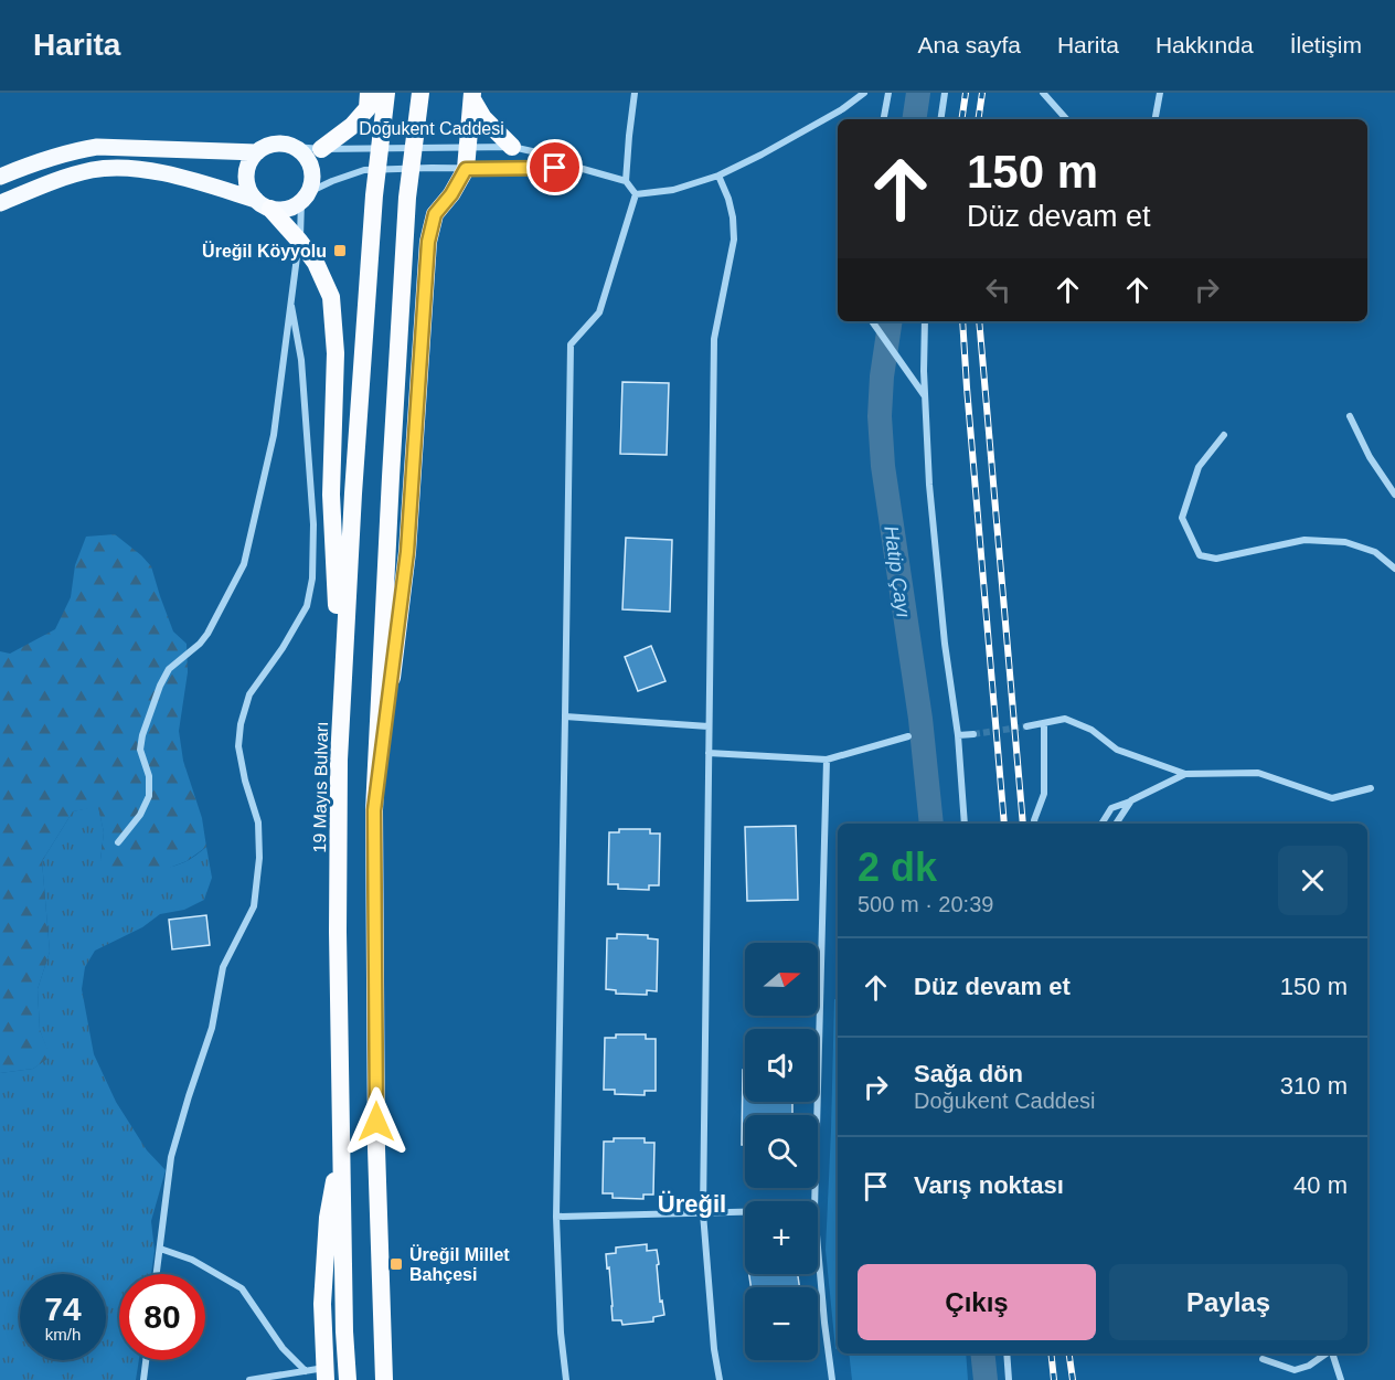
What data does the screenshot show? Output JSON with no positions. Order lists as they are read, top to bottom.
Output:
{
  "streets": {
    "highway": ["19 Mayıs Bulvarı"],
    "street": ["Doğukent Caddesi"]
  },
  "districts": ["Üreğil"],
  "water": ["Hatip Çayı"],
  "places": {
    "transit": ["Üreğil Köyyolu", "Üreğil Millet Bahçesi"]
  },
  "north": "right",
  "page": {
    "header": "Harita",
    "nav": [
      "Ana sayfa",
      "Harita",
      "Hakkında",
      "İletişim"
    ],
    "turn": ["150 m", "Düz devam et"],
    "heading": ["2 dk", "500 m · 20:39"],
    "list": [
      {
        "name": "Düz devam et",
        "value": "150 m"
      },
      {
        "name": "Sağa dön",
        "note": "Doğukent Caddesi",
        "value": "310 m"
      },
      {
        "name": "Varış noktası",
        "value": "40 m"
      }
    ],
    "map_buttons": ["+", "−"],
    "buttons": ["Çıkış", "Paylaş"],
    "speed": "74 km/h",
    "limit": "80"
  }
}
